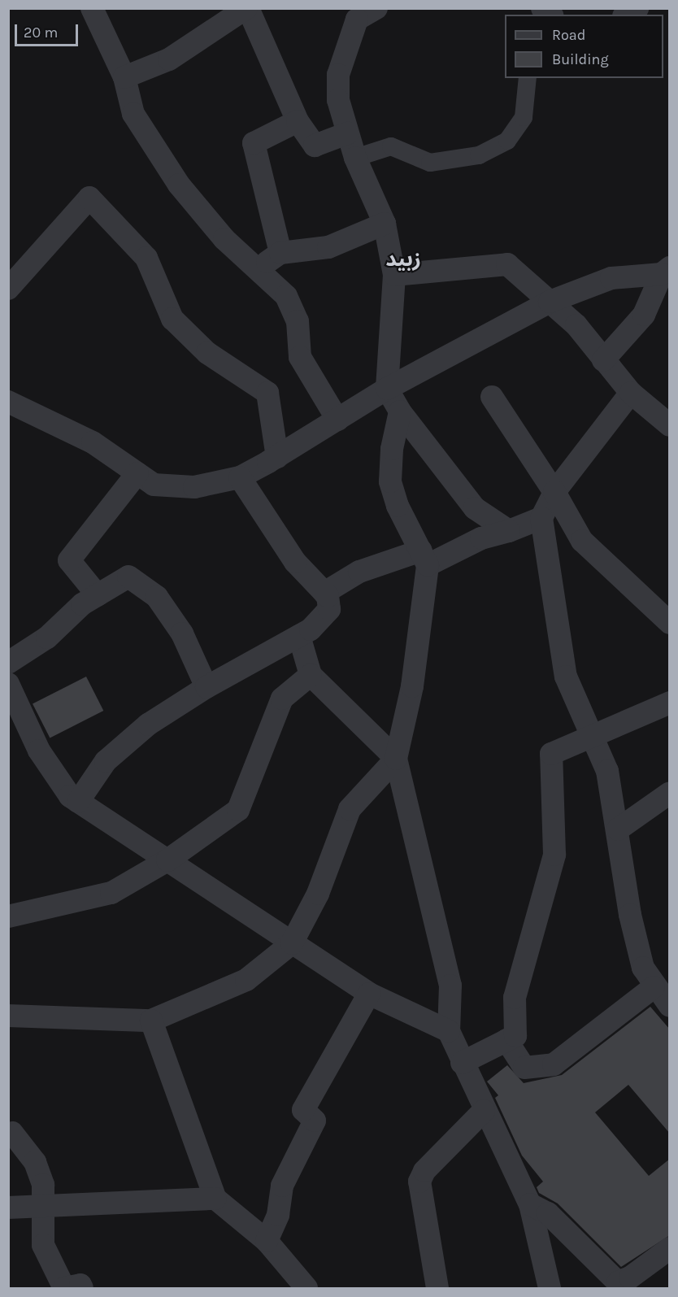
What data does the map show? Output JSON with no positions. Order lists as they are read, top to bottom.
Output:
{
  "districts": ["زبيد"],
  "legend": ["Road", "Building"],
  "scale_bar": "20 m"
}
